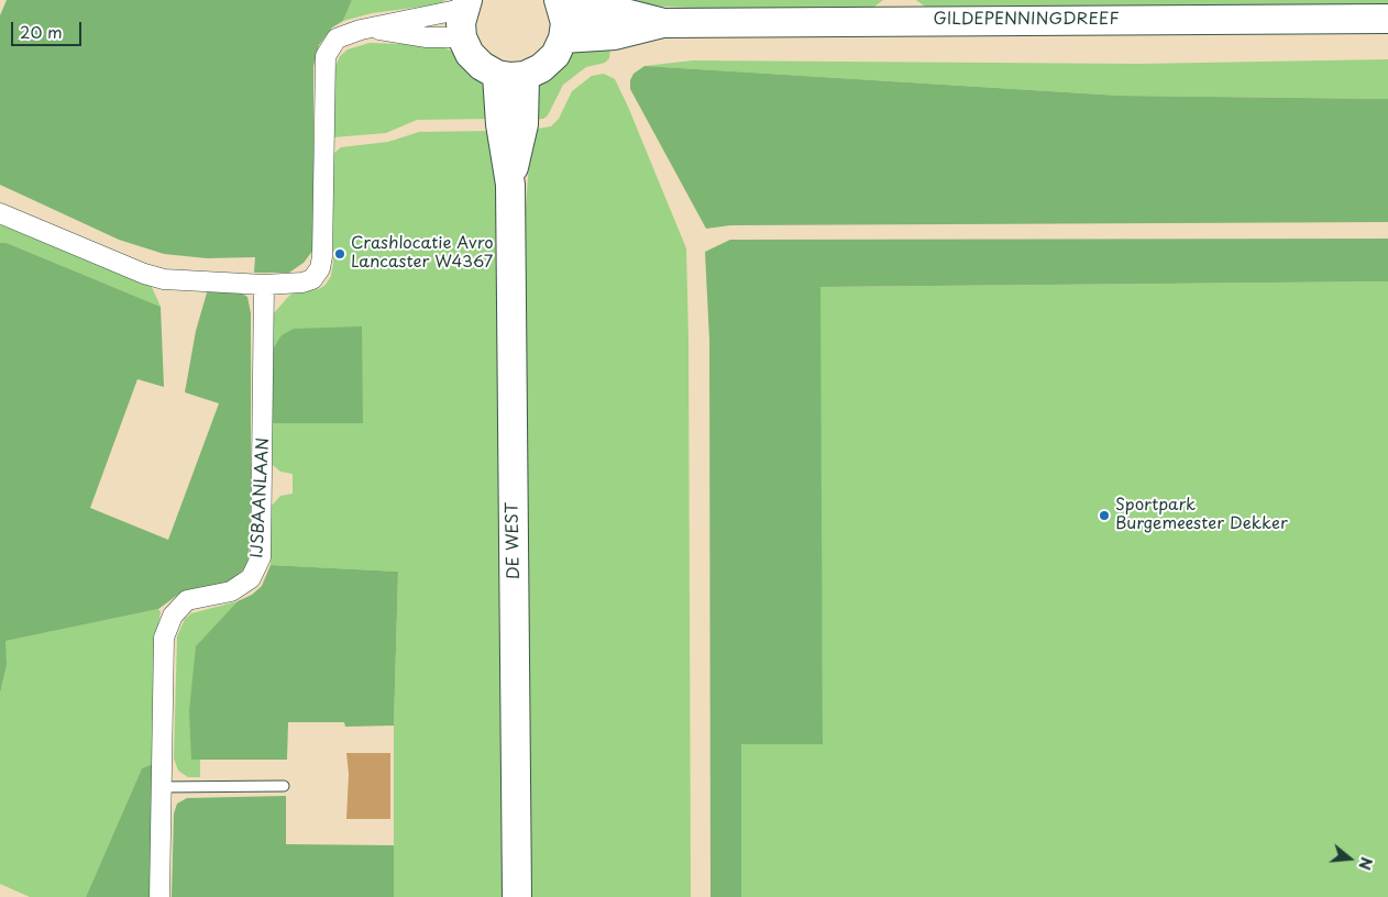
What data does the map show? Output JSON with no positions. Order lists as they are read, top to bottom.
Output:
{
  "streets": {
    "main road": ["GILDEPENNINGDREEF", "DE WEST"],
    "street": ["IJSBAANLAAN"]
  },
  "places": ["Crashlocatie Avro Lancaster W4367", "Sportpark Burgemeester Dekker"],
  "scale_bar": "20 m",
  "north": "right"
}
